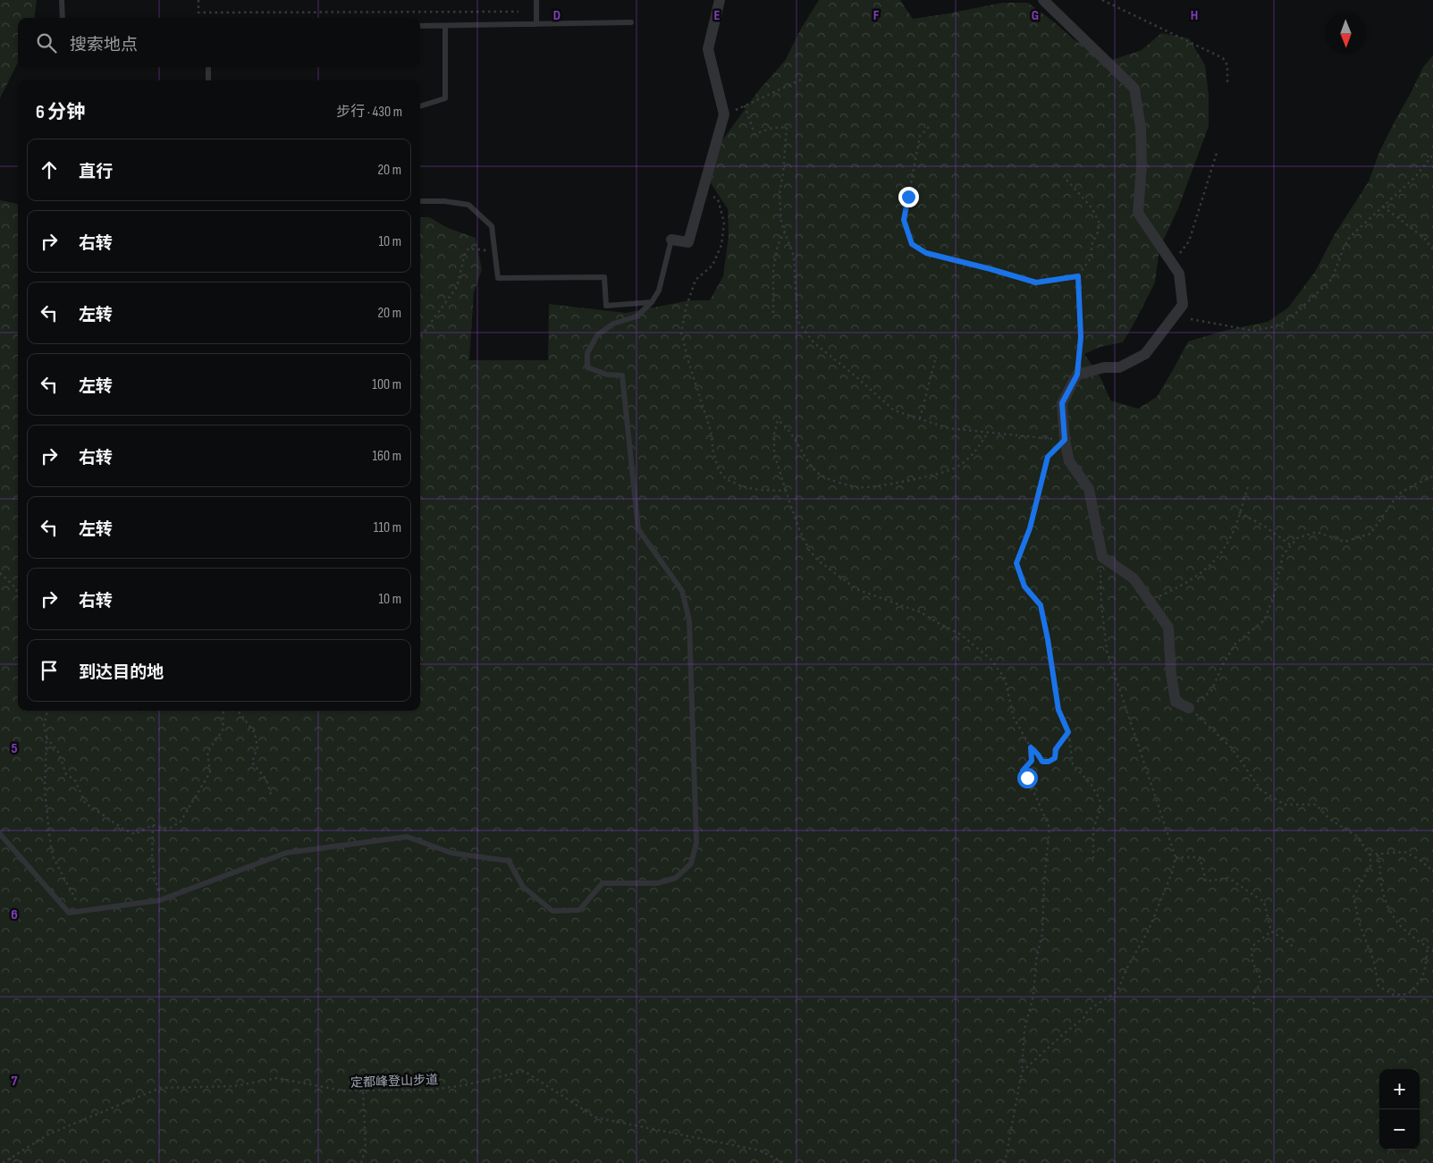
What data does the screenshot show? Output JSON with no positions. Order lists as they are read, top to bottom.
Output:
{
  "streets": {
    "path": ["定都峰登山步道"]
  },
  "north": "bottom",
  "page": {
    "search": "搜索地点",
    "heading": ["6 分钟", "步行 · 430 m"],
    "list": [
      ["直行", "20 m"],
      ["右转", "10 m"],
      ["左转", "20 m"],
      ["左转", "100 m"],
      ["右转", "160 m"],
      ["左转", "110 m"],
      ["右转", "10 m"],
      "到达目的地"
    ],
    "map_buttons": ["+", "−"]
  },
  "grid": {
    "columns": [
      "D",
      "E",
      "F",
      "G",
      "H"
    ],
    "rows": ["5", "6", "7"]
  }
}
